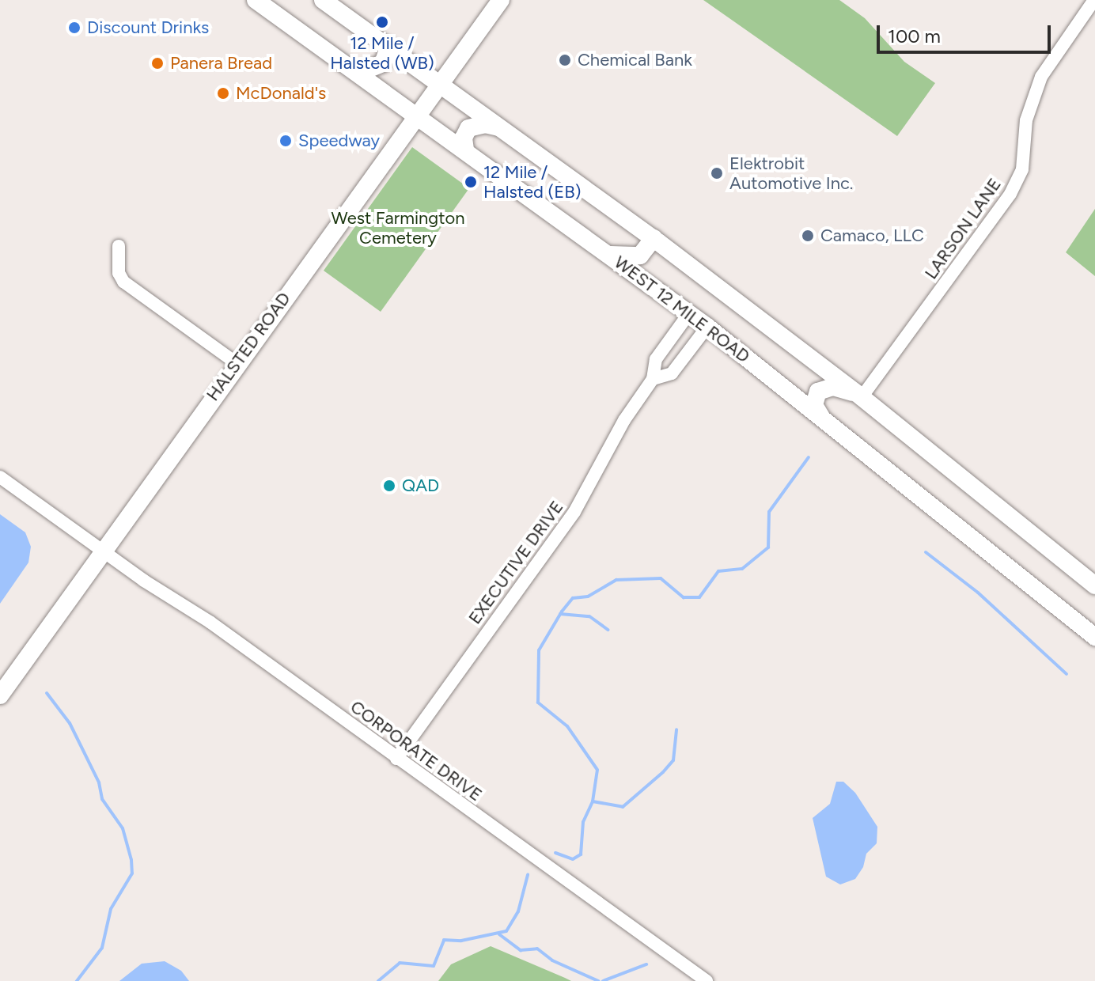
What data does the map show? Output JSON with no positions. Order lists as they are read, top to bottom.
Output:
{
  "streets": {
    "main road": ["WEST 12 MILE ROAD", "HALSTED ROAD"],
    "street": ["LARSON LANE", "EXECUTIVE DRIVE", "CORPORATE DRIVE"]
  },
  "crossings": [
    ["WEST 12 MILE ROAD", "HALSTED ROAD"],
    ["WEST 12 MILE ROAD", "EXECUTIVE DRIVE"],
    ["HALSTED ROAD", "CORPORATE DRIVE"],
    ["EXECUTIVE DRIVE", "CORPORATE DRIVE"]
  ],
  "parks": ["West Farmington Cemetery"],
  "places": [
    "12 Mile / Halsted (WB)",
    "Discount Drinks",
    "Chemical Bank",
    "Panera Bread",
    "McDonald's",
    "Speedway",
    "Elektrobit Automotive Inc.",
    "12 Mile / Halsted (EB)",
    "Camaco, LLC",
    "QAD"
  ],
  "scale_bar": "100 m"
}
